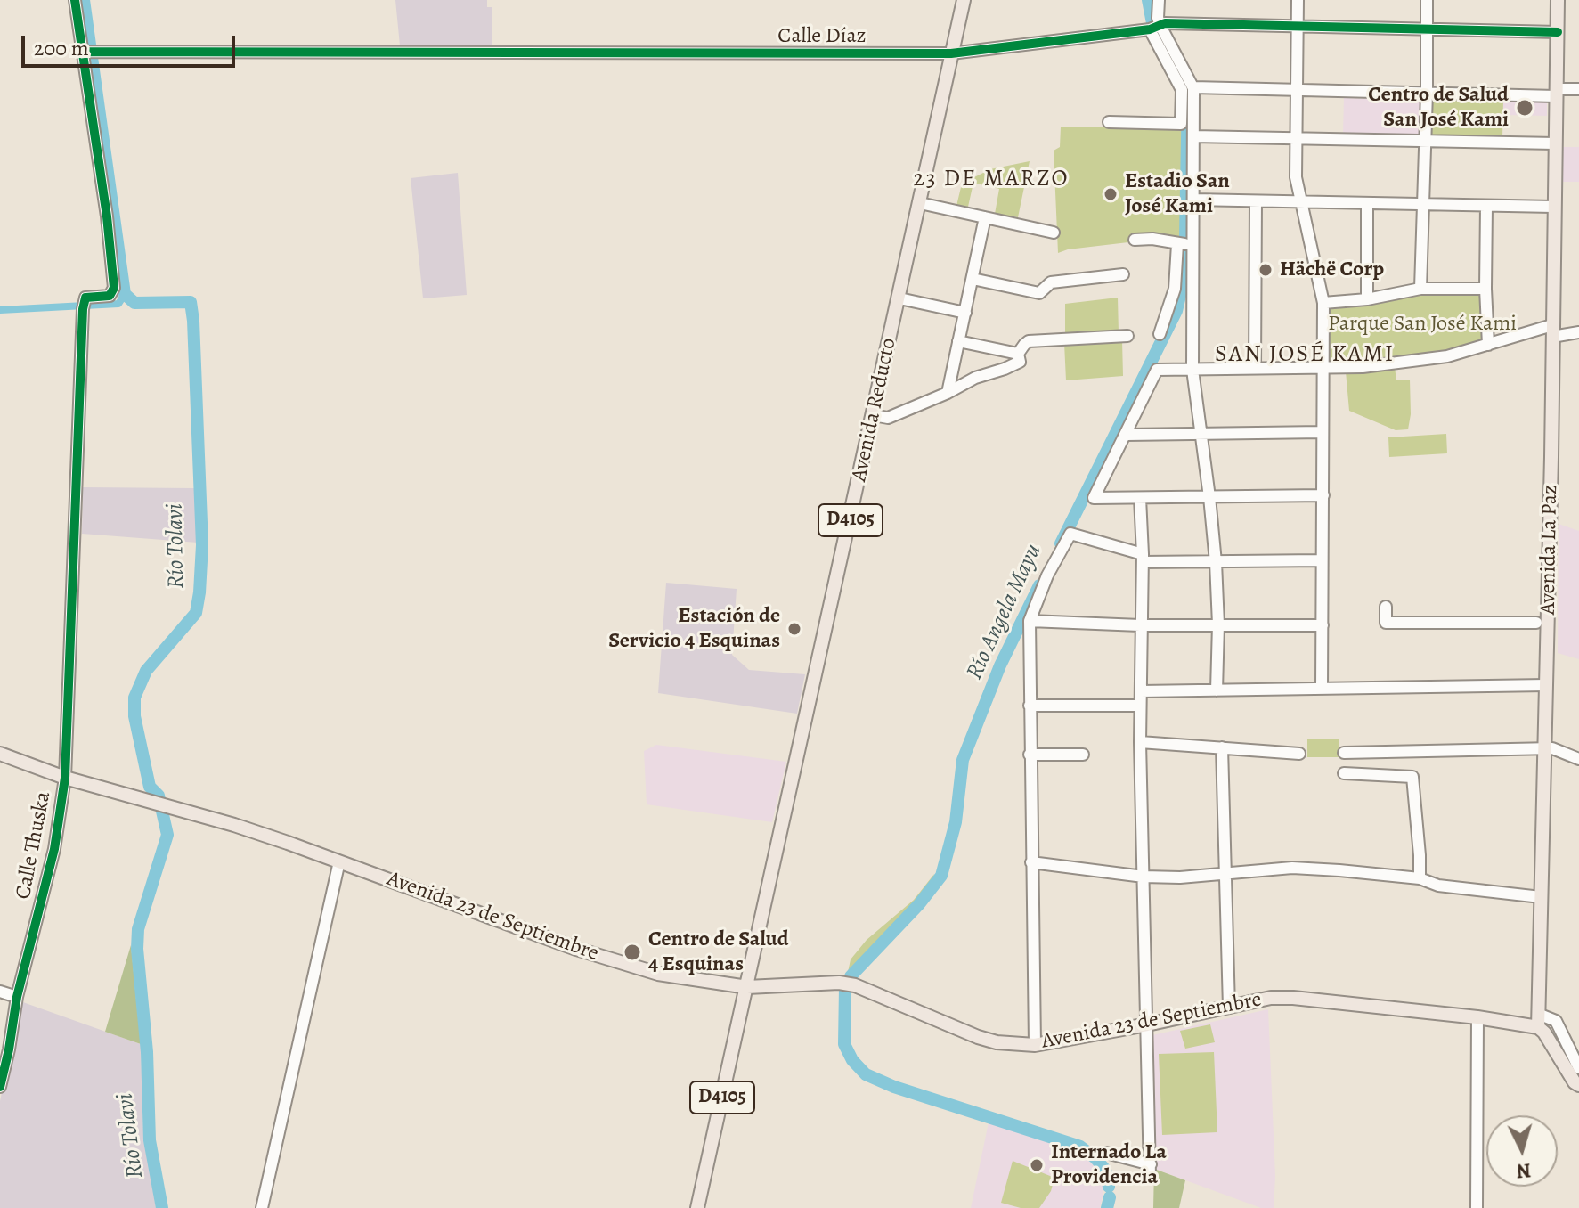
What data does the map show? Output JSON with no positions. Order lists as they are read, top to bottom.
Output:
{
  "streets": {
    "main road": [
      "Avenida Reducto",
      "D4105",
      "Avenida La Paz",
      "Avenida 23 de Septiembre"
    ],
    "street": ["Calle Díaz", "Calle Thuska"]
  },
  "crossings": [
    ["Calle Díaz", "Avenida Reducto"],
    ["Calle Díaz", "Avenida La Paz"],
    ["Calle Díaz", "Calle Thuska"],
    ["Avenida Reducto", "D4105"],
    ["Avenida Reducto", "Avenida 23 de Septiembre"],
    ["D4105", "Avenida 23 de Septiembre"],
    ["Avenida La Paz", "Avenida 23 de Septiembre"],
    ["Calle Thuska", "Avenida 23 de Septiembre"]
  ],
  "districts": ["23 DE MARZO", "SAN JOSÉ KAMI"],
  "water": ["Río Tolavi", "Río Angela Mayu"],
  "parks": ["Parque San José Kami"],
  "places": [
    "Centro de Salud San José Kami",
    "Estadio San José Kami",
    "Hächë Corp",
    "Estación de Servicio 4 Esquinas",
    "Centro de Salud 4 Esquinas",
    "Internado La Providencia"
  ],
  "scale_bar": "200 m",
  "north": "bottom"
}
